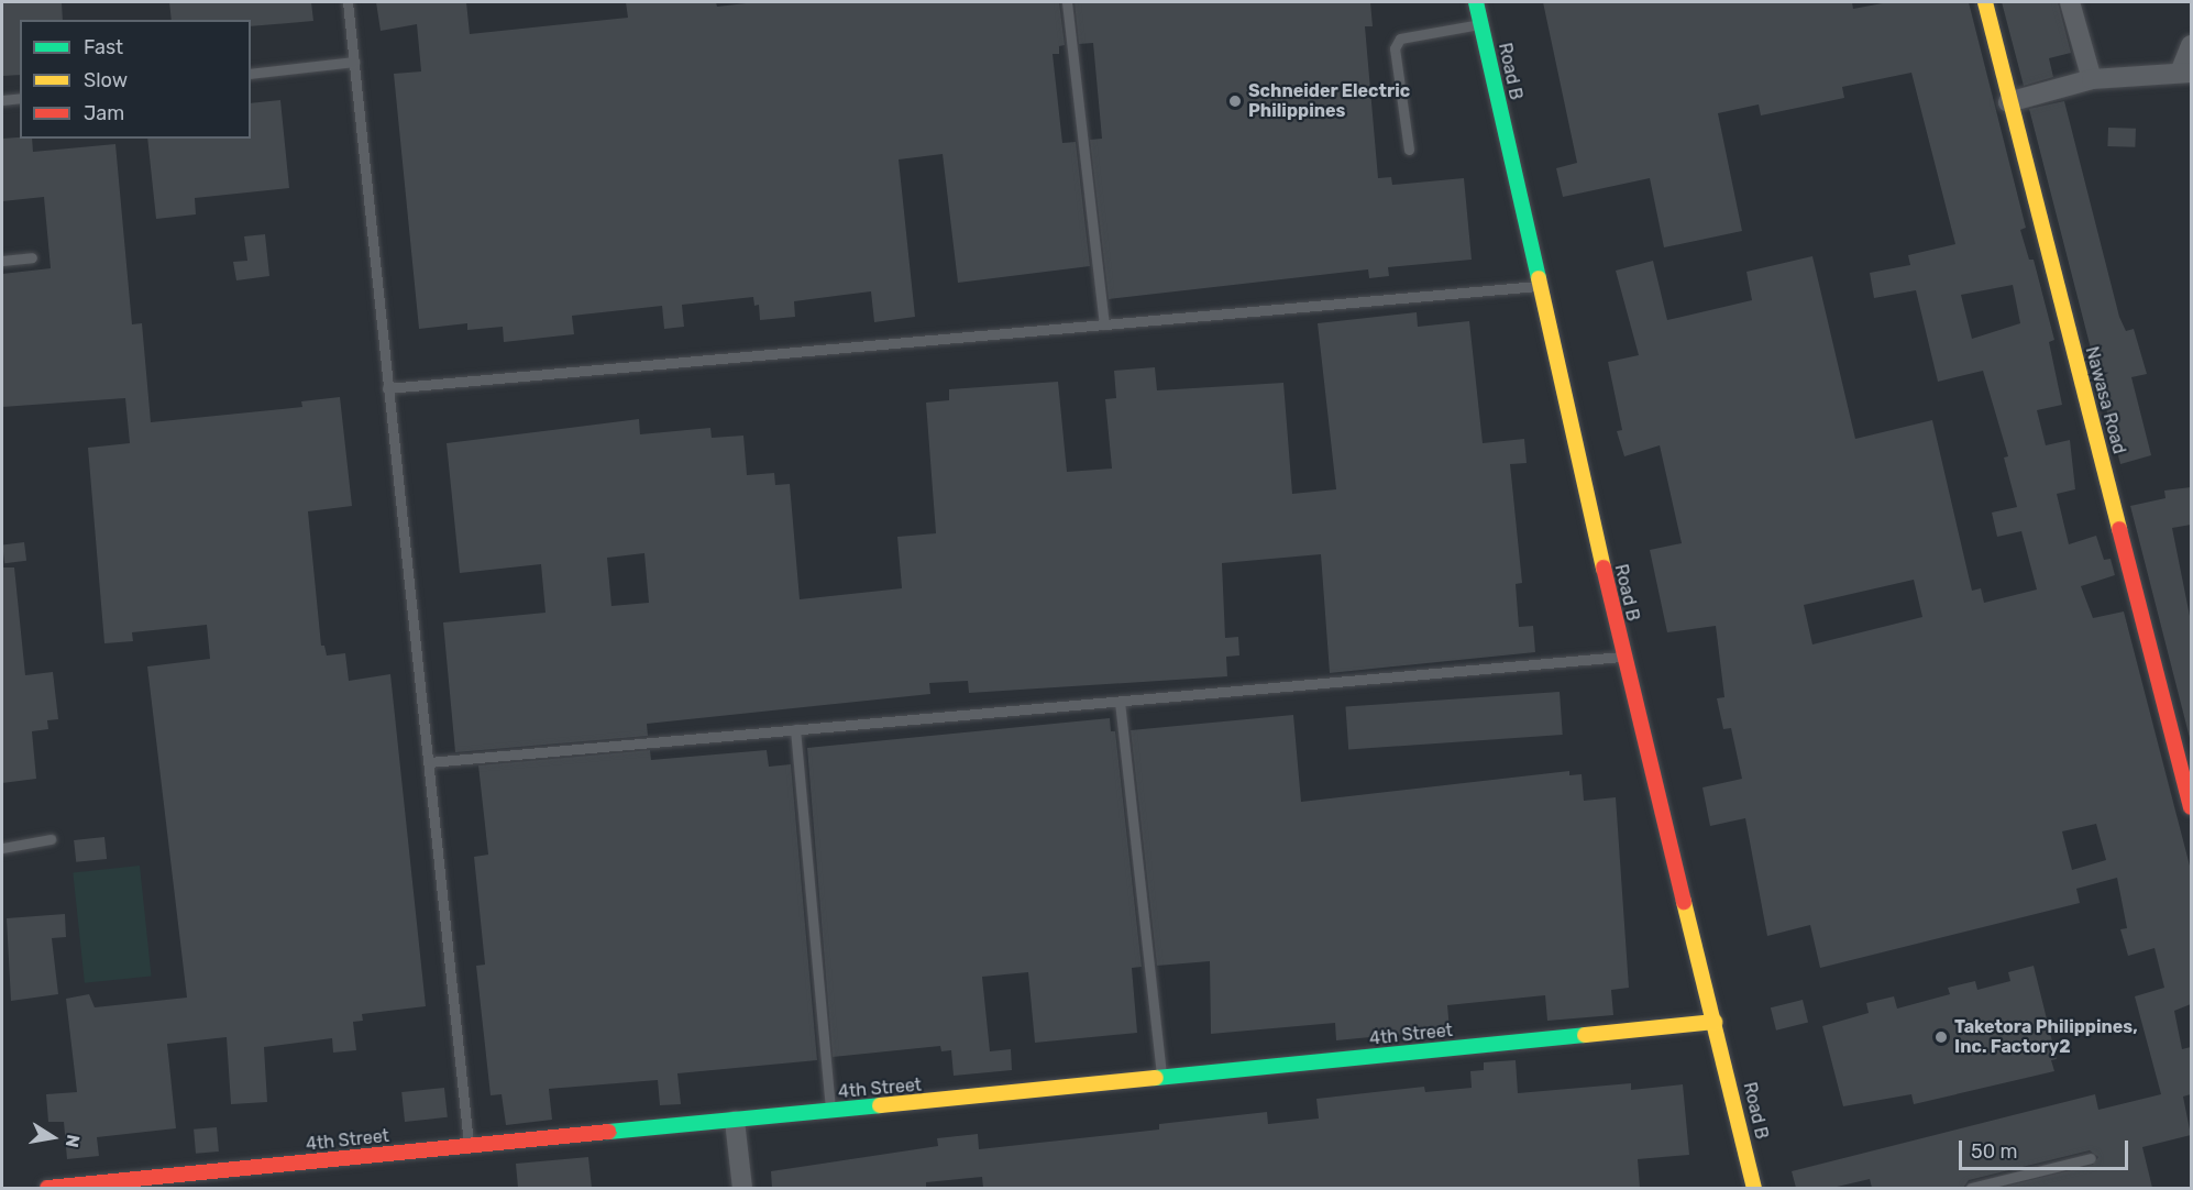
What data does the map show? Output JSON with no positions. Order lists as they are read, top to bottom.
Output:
{
  "streets": {
    "street": ["Road B", "Nawasa Road", "4th Street"]
  },
  "crossings": [
    ["Road B", "4th Street"]
  ],
  "places": ["Schneider Electric Philippines", "Taketora Philippines, Inc. Factory2"],
  "legend": ["Fast", "Slow", "Jam"],
  "scale_bar": "50 m",
  "north": "right"
}
